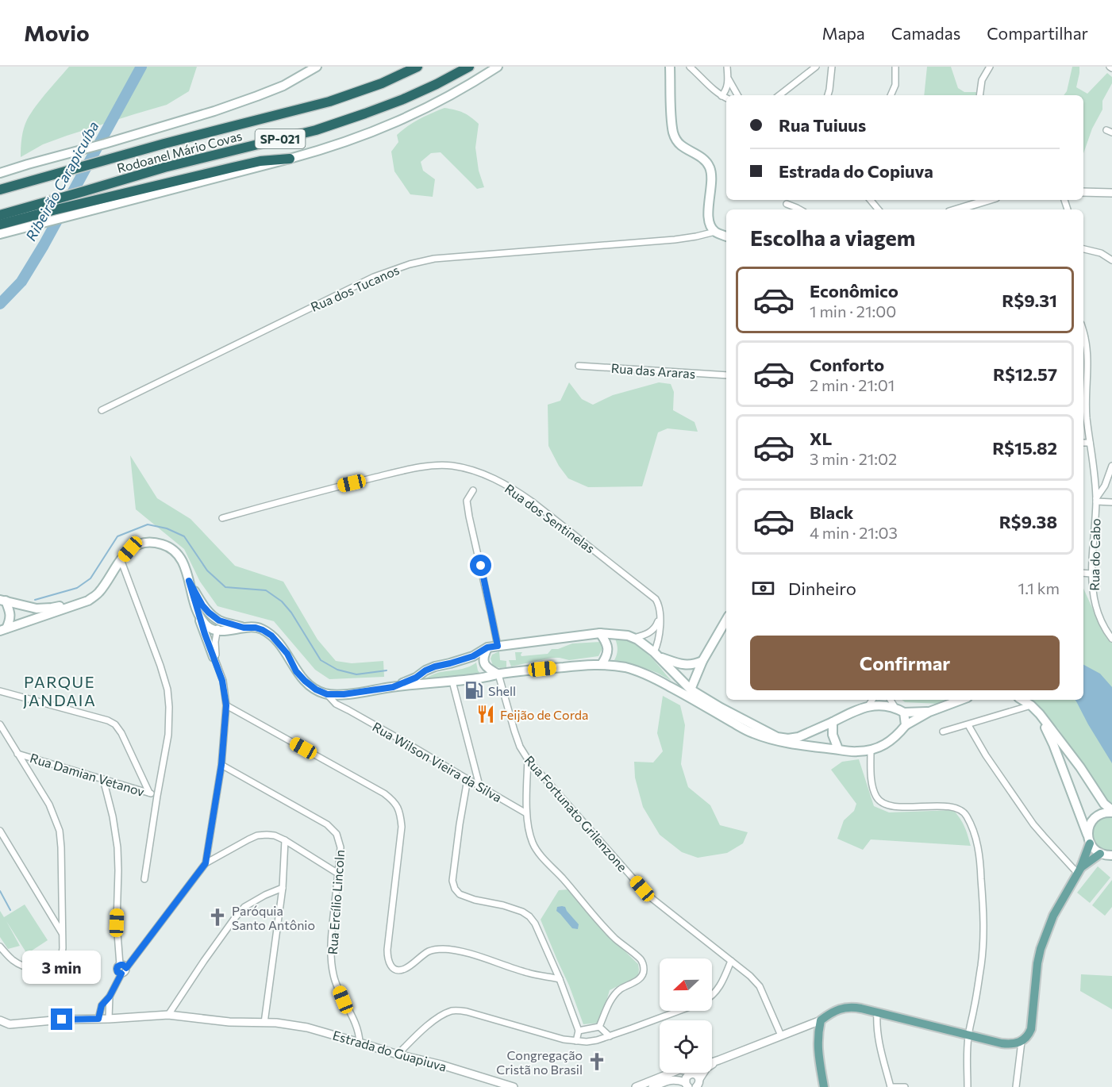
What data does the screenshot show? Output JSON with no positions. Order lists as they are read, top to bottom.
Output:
{
  "streets": {
    "highway": ["SP-021", "Rodoanel Mário Covas"],
    "street": [
      "Rua dos Tucanos",
      "Rua das Araras",
      "Rua dos Sentinelas",
      "Rua do Cabo",
      "Rua Wilson Vieira da Silva",
      "Rua Damian Vetanov",
      "Rua Fortunato Grilenzone",
      "Rua Ercílio Lincoln",
      "Estrada do Guapiuva"
    ]
  },
  "crossings": [
    ["Rua Ercílio Lincoln", "Estrada do Guapiuva"]
  ],
  "districts": ["PARQUE JANDAIA"],
  "water": ["Ribeirão Carapicuíba"],
  "places": {
    "fuel station": ["Shell"],
    "restaurant": ["Feijão de Corda"],
    "church": ["Paróquia Santo Antônio", "Congregação Cristã no Brasil"]
  },
  "north": "left",
  "page": {
    "header": "Movio",
    "nav": ["Mapa", "Camadas", "Compartilhar"],
    "banner": ["Rua Tuiuus", "Estrada do Copiuva"],
    "heading": "Escolha a viagem",
    "list": [
      {
        "name": "Econômico",
        "note": "1 min · 21:00",
        "value": "R$9.31"
      },
      {
        "name": "Conforto",
        "note": "2 min · 21:01",
        "value": "R$12.57"
      },
      {
        "name": "XL",
        "note": "3 min · 21:02",
        "value": "R$15.82"
      },
      {
        "name": "Black",
        "note": "4 min · 21:03",
        "value": "R$9.38"
      }
    ],
    "pay": ["Dinheiro", "1.1 km"],
    "buttons": "Confirmar",
    "bubble": "3 min"
  }
}
